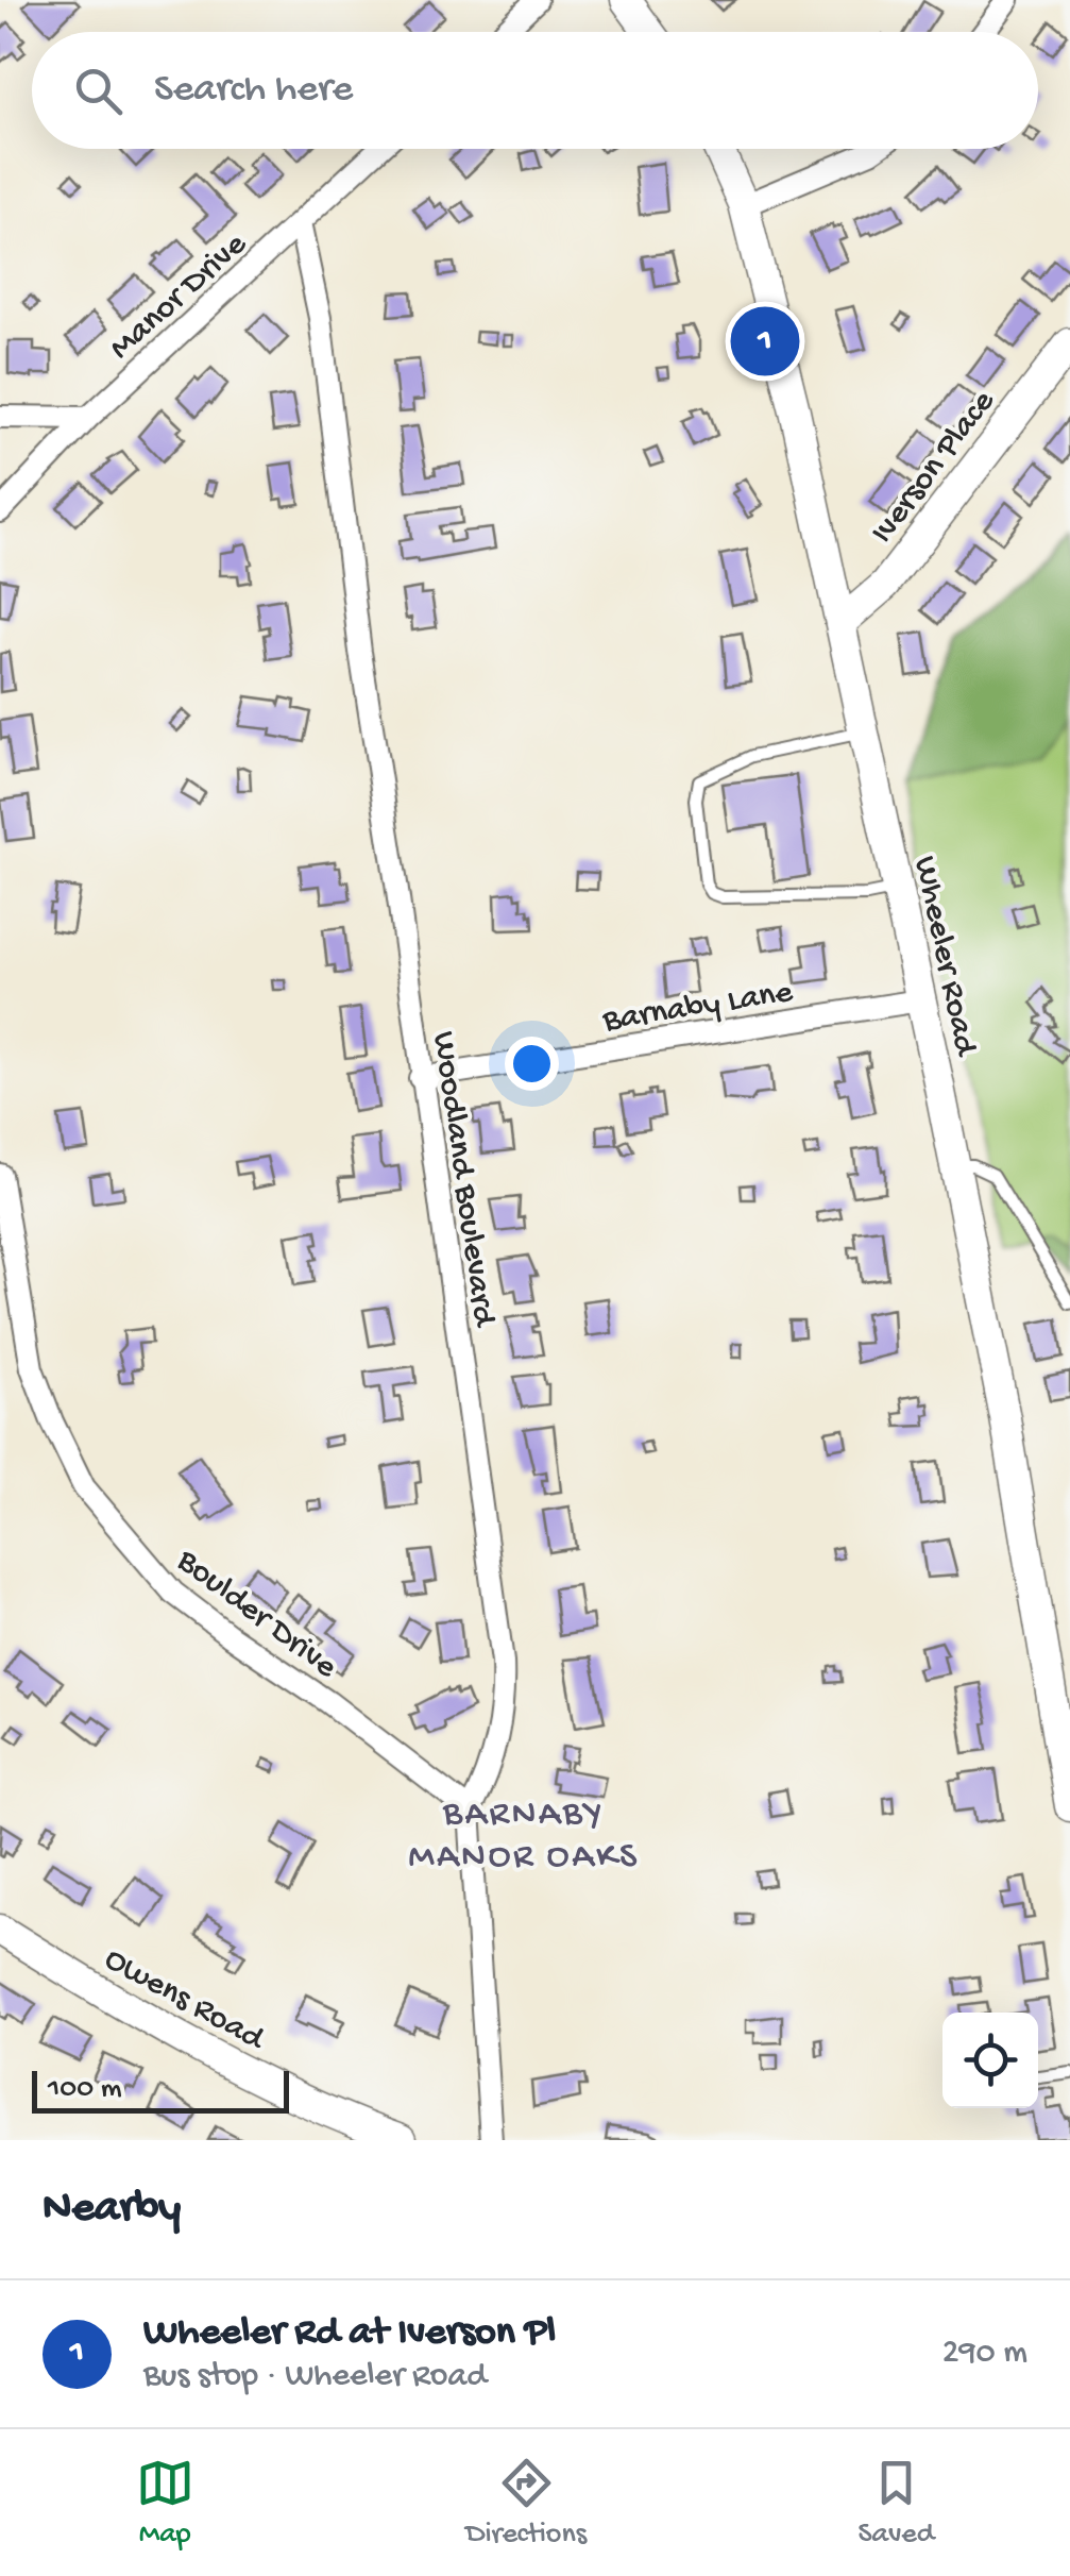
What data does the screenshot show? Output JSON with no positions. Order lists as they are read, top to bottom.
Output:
{
  "streets": {
    "main road": ["Iverson Place", "Wheeler Road", "Owens Road"],
    "street": [
      "Manor Drive",
      "Barnaby Lane",
      "Woodland Boulevard",
      "Boulder Drive"
    ]
  },
  "crossings": [
    ["Manor Drive", "Woodland Boulevard"],
    ["Iverson Place", "Wheeler Road"],
    ["Wheeler Road", "Barnaby Lane"],
    ["Barnaby Lane", "Woodland Boulevard"],
    ["Woodland Boulevard", "Boulder Drive"]
  ],
  "districts": ["BARNABY MANOR OAKS"],
  "scale_bar": "100 m",
  "page": {
    "search": "Search here",
    "pins": "1",
    "scale": "100 m",
    "heading": "Nearby",
    "list": [
      {
        "mark": "1",
        "name": "Wheeler Rd at Iverson Pl",
        "note": "Bus stop · Wheeler Road",
        "value": "290 m"
      }
    ],
    "nav": ["Map", "Directions", "Saved"]
  }
}
